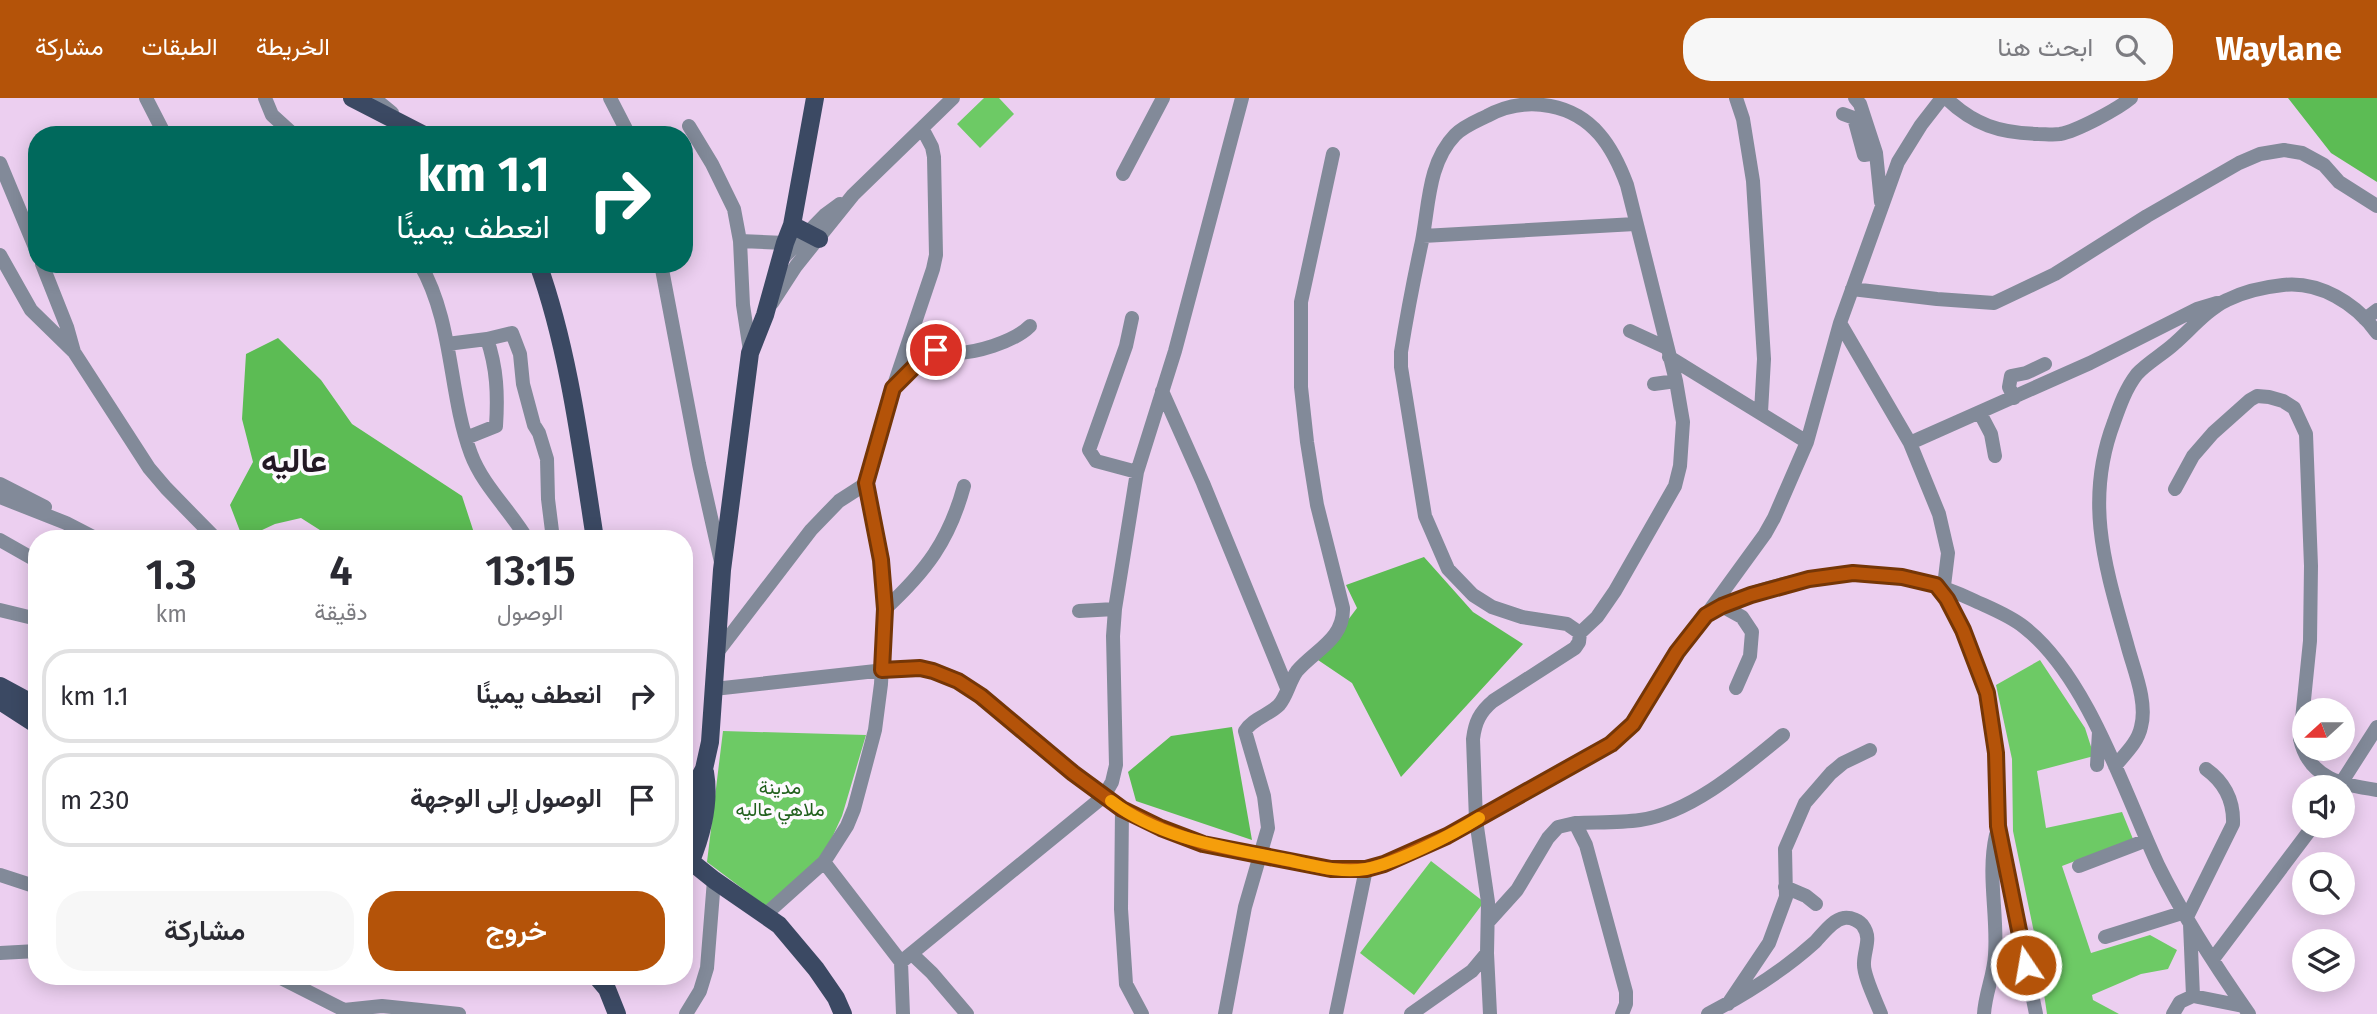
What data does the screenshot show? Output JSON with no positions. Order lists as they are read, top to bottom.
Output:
{
  "districts": ["عاليه"],
  "parks": ["مدينة ملاهي عاليه"],
  "north": "left",
  "page": {
    "header": "Waylane",
    "search": "ابحث هنا",
    "nav": ["الخريطة", "الطبقات", "مشاركة"],
    "turn": ["1.1 km", "انعطف يمينًا"],
    "eta": [
      "13:15",
      "الوصول",
      "4",
      "دقيقة",
      "1.3",
      "km"
    ],
    "list": [
      {
        "name": "انعطف يمينًا",
        "value": "1.1 km"
      },
      {
        "name": "الوصول إلى الوجهة",
        "value": "230 m"
      }
    ],
    "buttons": ["خروج", "مشاركة"]
  }
}
